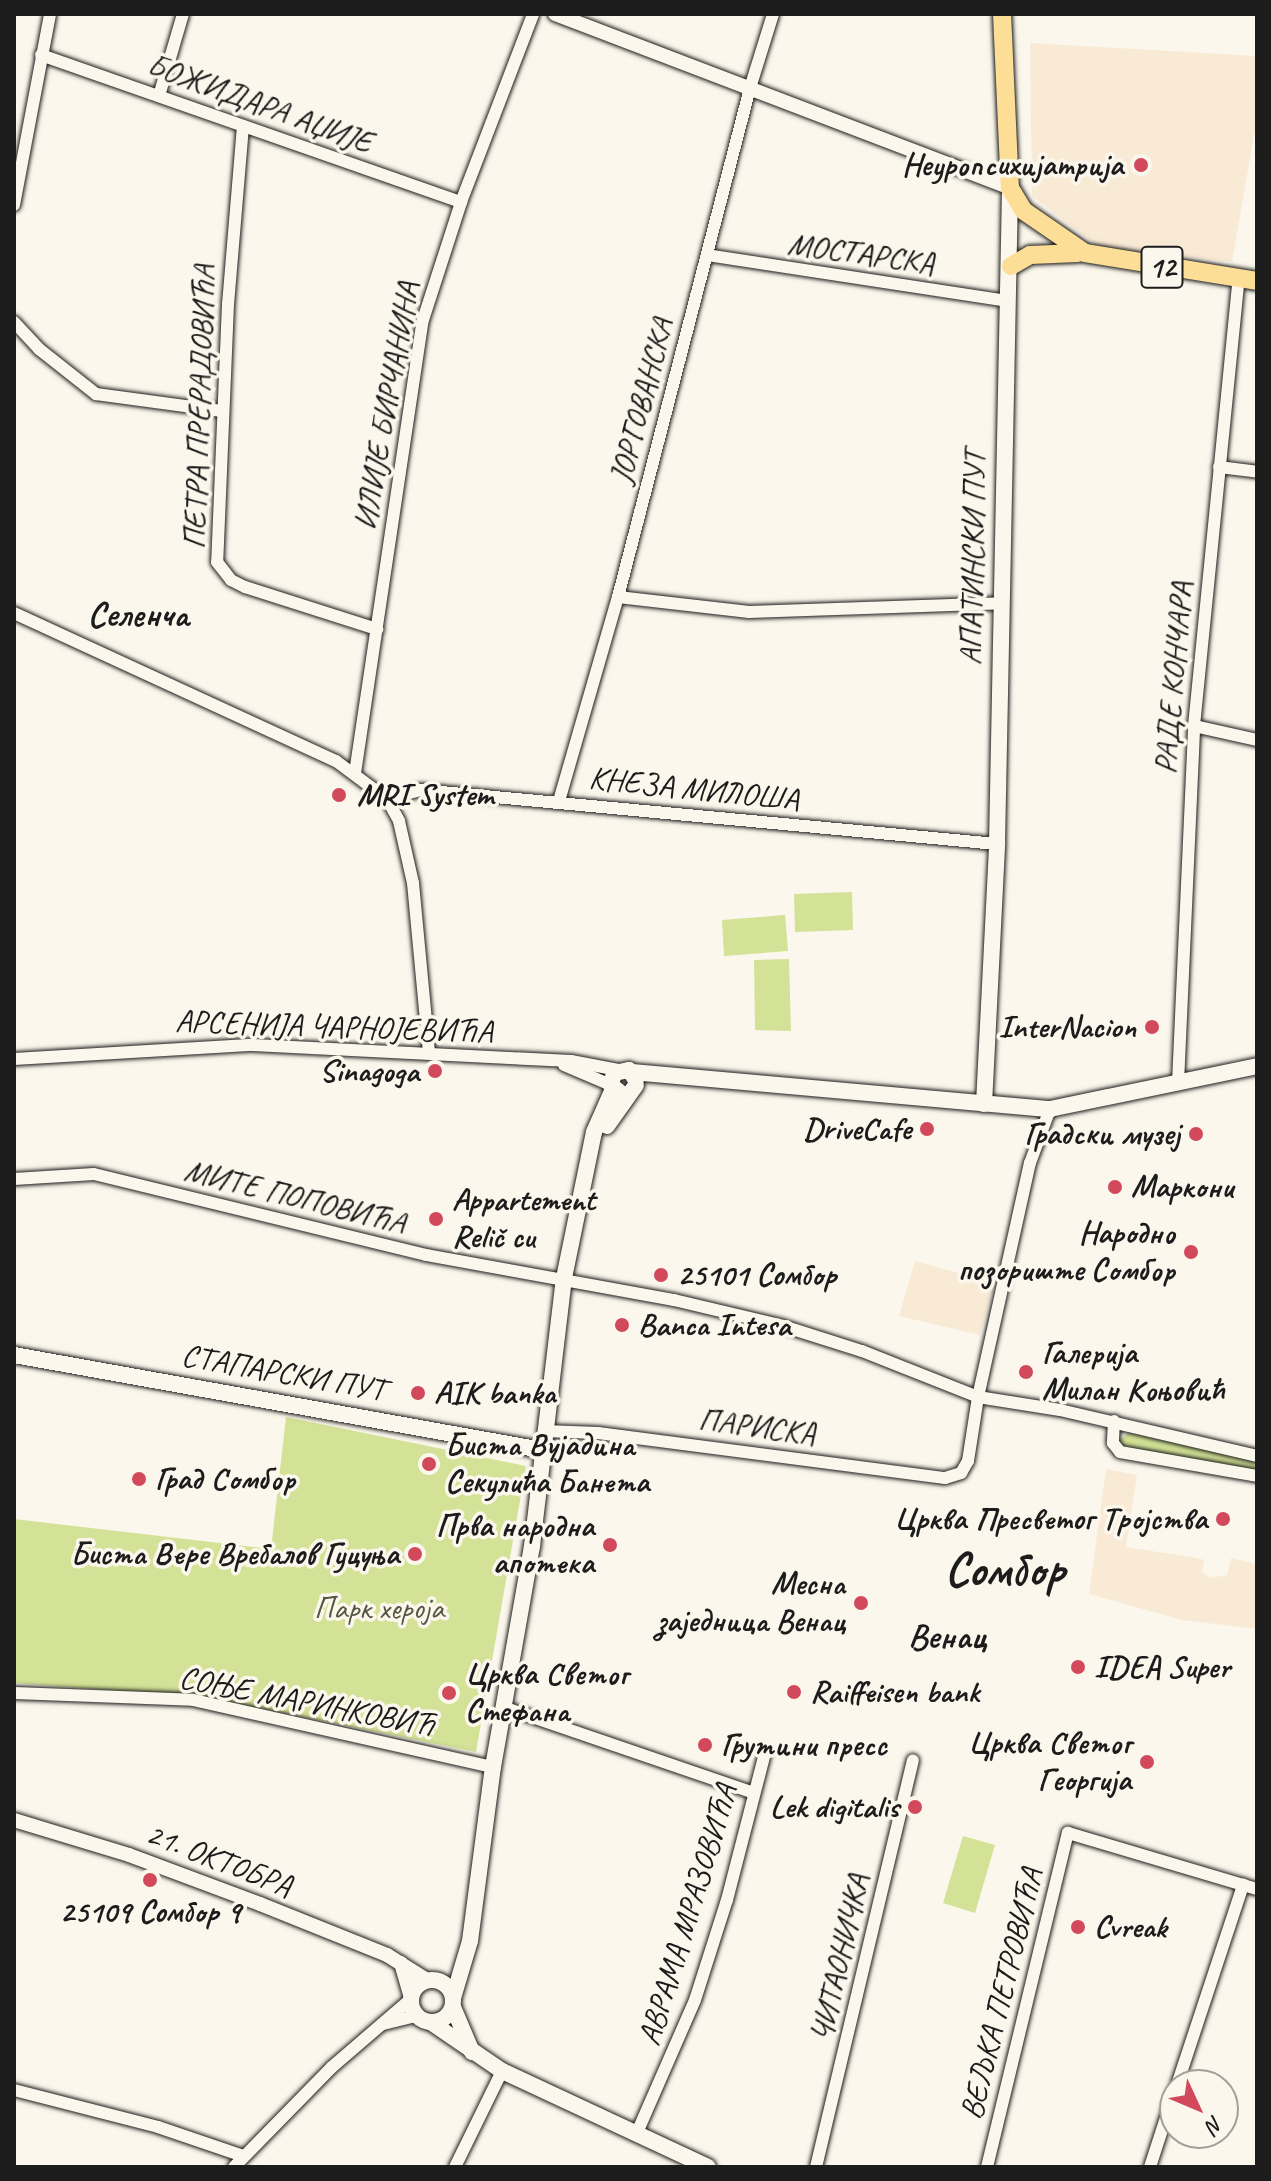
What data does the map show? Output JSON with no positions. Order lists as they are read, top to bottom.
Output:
{
  "streets": {
    "main road": ["12", "АПАТИНСКИ ПУТ", "СТАПАРСКИ ПУТ"],
    "street": [
      "БОЖИДАРА АЏИЈЕ",
      "МОСТАРСКА",
      "ЈОРГОВАНСКА",
      "ИЛИЈЕ БИРЧАНИНА",
      "ПЕТРА ПРЕРАДОВИЋА",
      "РАДЕ КОНЧАРА",
      "КНЕЗА МИЛОША",
      "АРСЕНИЈА ЧАРНОЈЕВИЋА",
      "МИТЕ ПОПОВИЋА",
      "ПАРИСКА",
      "СОЊЕ МАРИНКОВИЋ",
      "21. ОКТОБРА",
      "АВРАМА МРАЗОВИЋА",
      "ЧИТАОНИЧКА",
      "ВЕЉКА ПЕТРОВИЋА"
    ]
  },
  "crossings": [
    ["БОЖИДАРА АЏИЈЕ", "ИЛИЈЕ БИРЧАНИНА"],
    ["БОЖИДАРА АЏИЈЕ", "ПЕТРА ПРЕРАДОВИЋА"],
    ["МОСТАРСКА", "ЈОРГОВАНСКА"],
    ["МОСТАРСКА", "АПАТИНСКИ ПУТ"],
    ["12", "АПАТИНСКИ ПУТ"],
    ["12", "РАДЕ КОНЧАРА"],
    ["ЈОРГОВАНСКА", "КНЕЗА МИЛОША"],
    ["ИЛИЈЕ БИРЧАНИНА", "ПЕТРА ПРЕРАДОВИЋА"],
    ["АПАТИНСКИ ПУТ", "КНЕЗА МИЛОША"],
    ["МИТЕ ПОПОВИЋА", "ПАРИСКА"]
  ],
  "districts": ["Селенча", "Сомбор", "Венац"],
  "parks": ["Парк хероја"],
  "places": [
    "Неуропсихијатрија",
    "MRI System",
    "InterNacion",
    "Sinagoga",
    "DriveCafe",
    "Градски музеј",
    "Маркони",
    "Appartement Relič cu",
    "Народно позориште Сомбор",
    "25101 Сомбор",
    "Banca Intesa",
    "Галерија Милан Коњовић",
    "AIK banka",
    "Биста Вујадина Секулића Банета",
    "Град Сомбор",
    "Црква Пресветог Тројства",
    "Прва народна апотека",
    "Биста Вере Вребалов Гуцуња",
    "Месна заједница Венац",
    "IDEA Super",
    "Raiffeisen bank",
    "Црква Светог Стефана",
    "Грутини пресс",
    "Црква Светог Георгија",
    "Lek digitalis",
    "25109 Сомбор 9",
    "Cvreak"
  ],
  "north": "bottom right"
}
